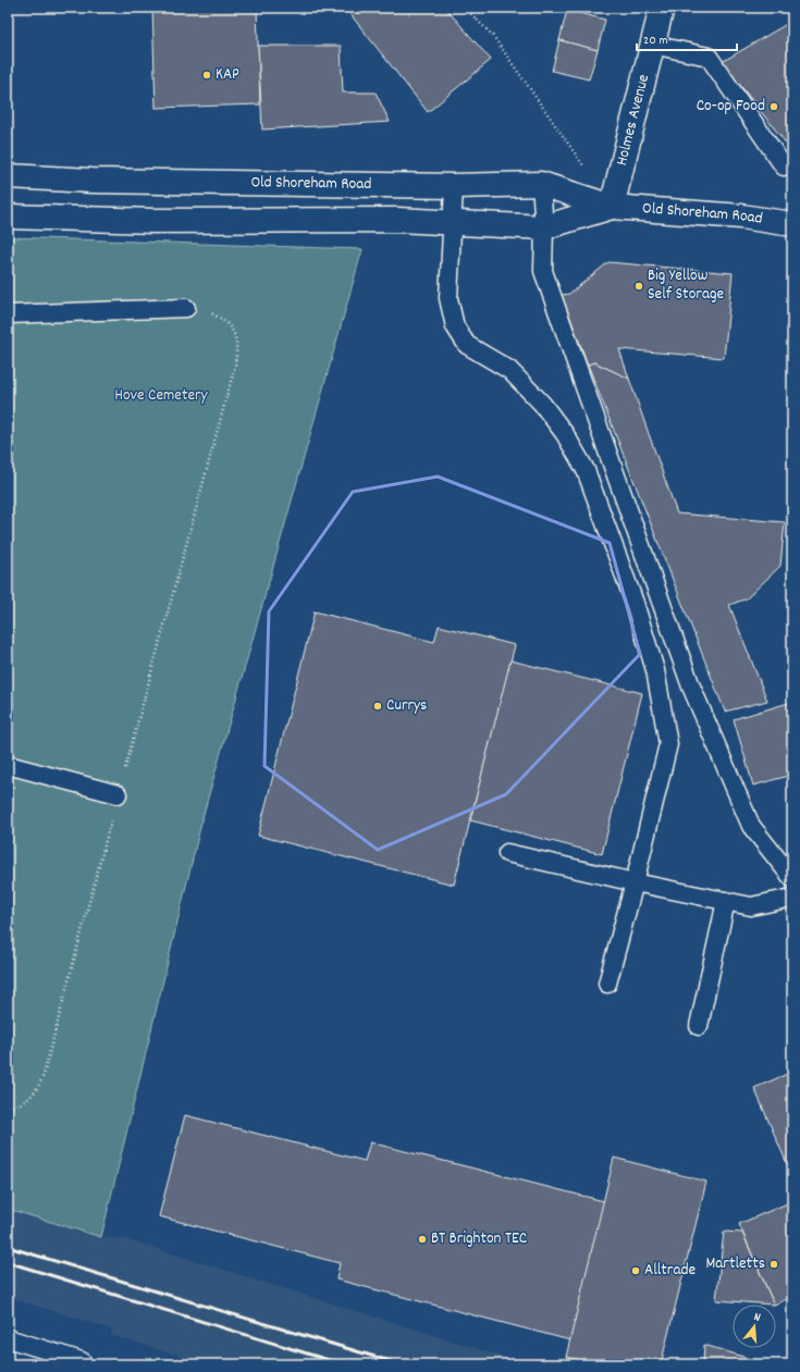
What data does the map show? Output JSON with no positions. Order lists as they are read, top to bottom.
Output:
{
  "streets": {
    "main road": ["Holmes Avenue", "Old Shoreham Road"]
  },
  "crossings": [
    ["Holmes Avenue", "Old Shoreham Road"]
  ],
  "parks": ["Hove Cemetery"],
  "places": [
    "KAP",
    "Co-op Food",
    "Big Yellow Self Storage",
    "Currys",
    "BT Brighton TEC",
    "Martletts",
    "Alltrade"
  ],
  "scale_bar": "20 m",
  "north": "top"
}
